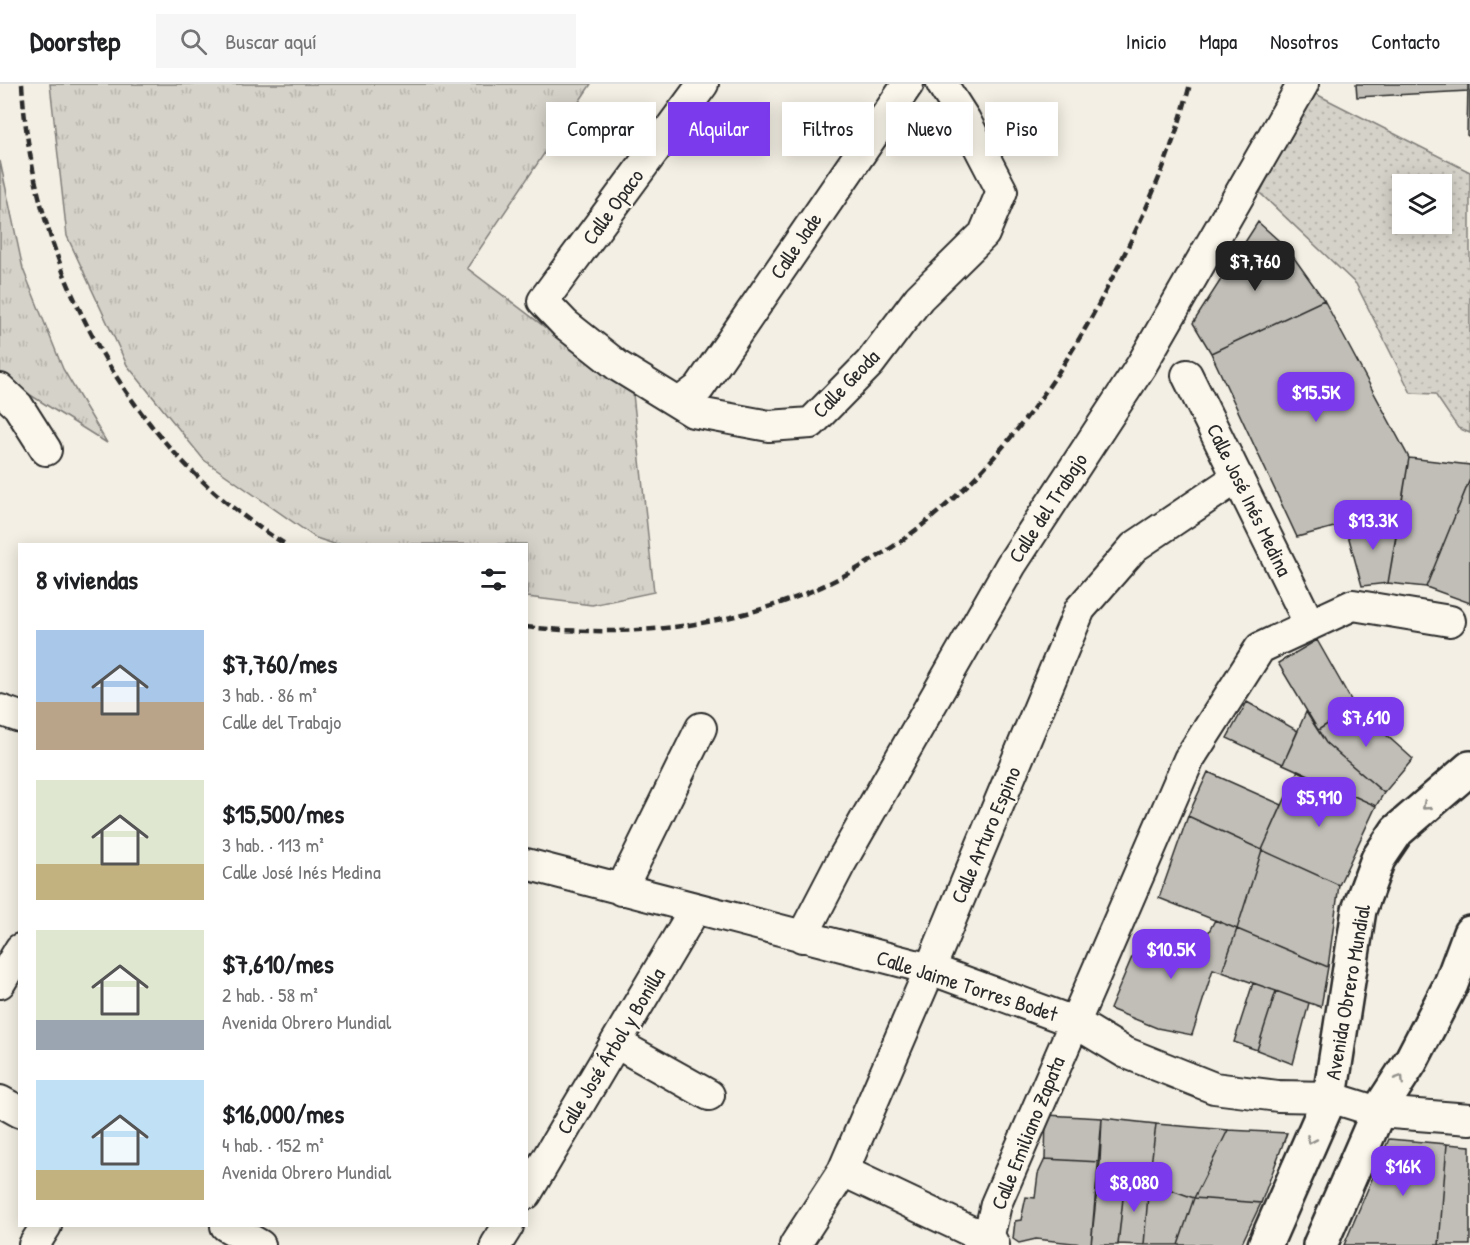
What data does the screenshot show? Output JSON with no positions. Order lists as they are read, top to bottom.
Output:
{
  "streets": {
    "main road": ["Avenida Obrero Mundial"],
    "street": [
      "Calle Opaco",
      "Calle Jade",
      "Calle Geoda",
      "Calle José Inés Medina",
      "Calle del Trabajo",
      "Calle Arturo Espino",
      "Calle Jaime Torres Bodet",
      "Calle José Árbol y Bonilla",
      "Calle Emiliano Zapata"
    ]
  },
  "crossings": [
    ["Calle Opaco", "Calle Geoda"],
    ["Calle Jade", "Calle Geoda"],
    ["Calle José Inés Medina", "Calle Arturo Espino"],
    ["Calle José Inés Medina", "Calle Emiliano Zapata"],
    ["Calle del Trabajo", "Calle Jaime Torres Bodet"],
    ["Calle Arturo Espino", "Calle Jaime Torres Bodet"],
    ["Calle Jaime Torres Bodet", "Avenida Obrero Mundial"],
    ["Calle Jaime Torres Bodet", "Calle José Árbol y Bonilla"],
    ["Calle Jaime Torres Bodet", "Calle Emiliano Zapata"]
  ],
  "page": {
    "header": "Doorstep",
    "search": "Buscar aquí",
    "nav": [
      "Inicio",
      "Mapa",
      "Nosotros",
      "Contacto"
    ],
    "chip": [
      "Comprar",
      "Alquilar",
      "Filtros",
      "Nuevo",
      "Piso"
    ],
    "price": [
      "$7,760",
      "$15.5K",
      "$13.3K",
      "$7,610",
      "$5,910",
      "$10.5K",
      "$16K",
      "$8,080"
    ],
    "heading": "8 viviendas",
    "list": [
      {
        "name": "$7,760/mes",
        "note": "3 hab. · 86 m² · Calle del Trabajo"
      },
      {
        "name": "$15,500/mes",
        "note": "3 hab. · 113 m² · Calle José Inés Medina"
      },
      {
        "name": "$7,610/mes",
        "note": "2 hab. · 58 m² · Avenida Obrero Mundial"
      },
      {
        "name": "$16,000/mes",
        "note": "4 hab. · 152 m² · Avenida Obrero Mundial"
      }
    ]
  }
}
